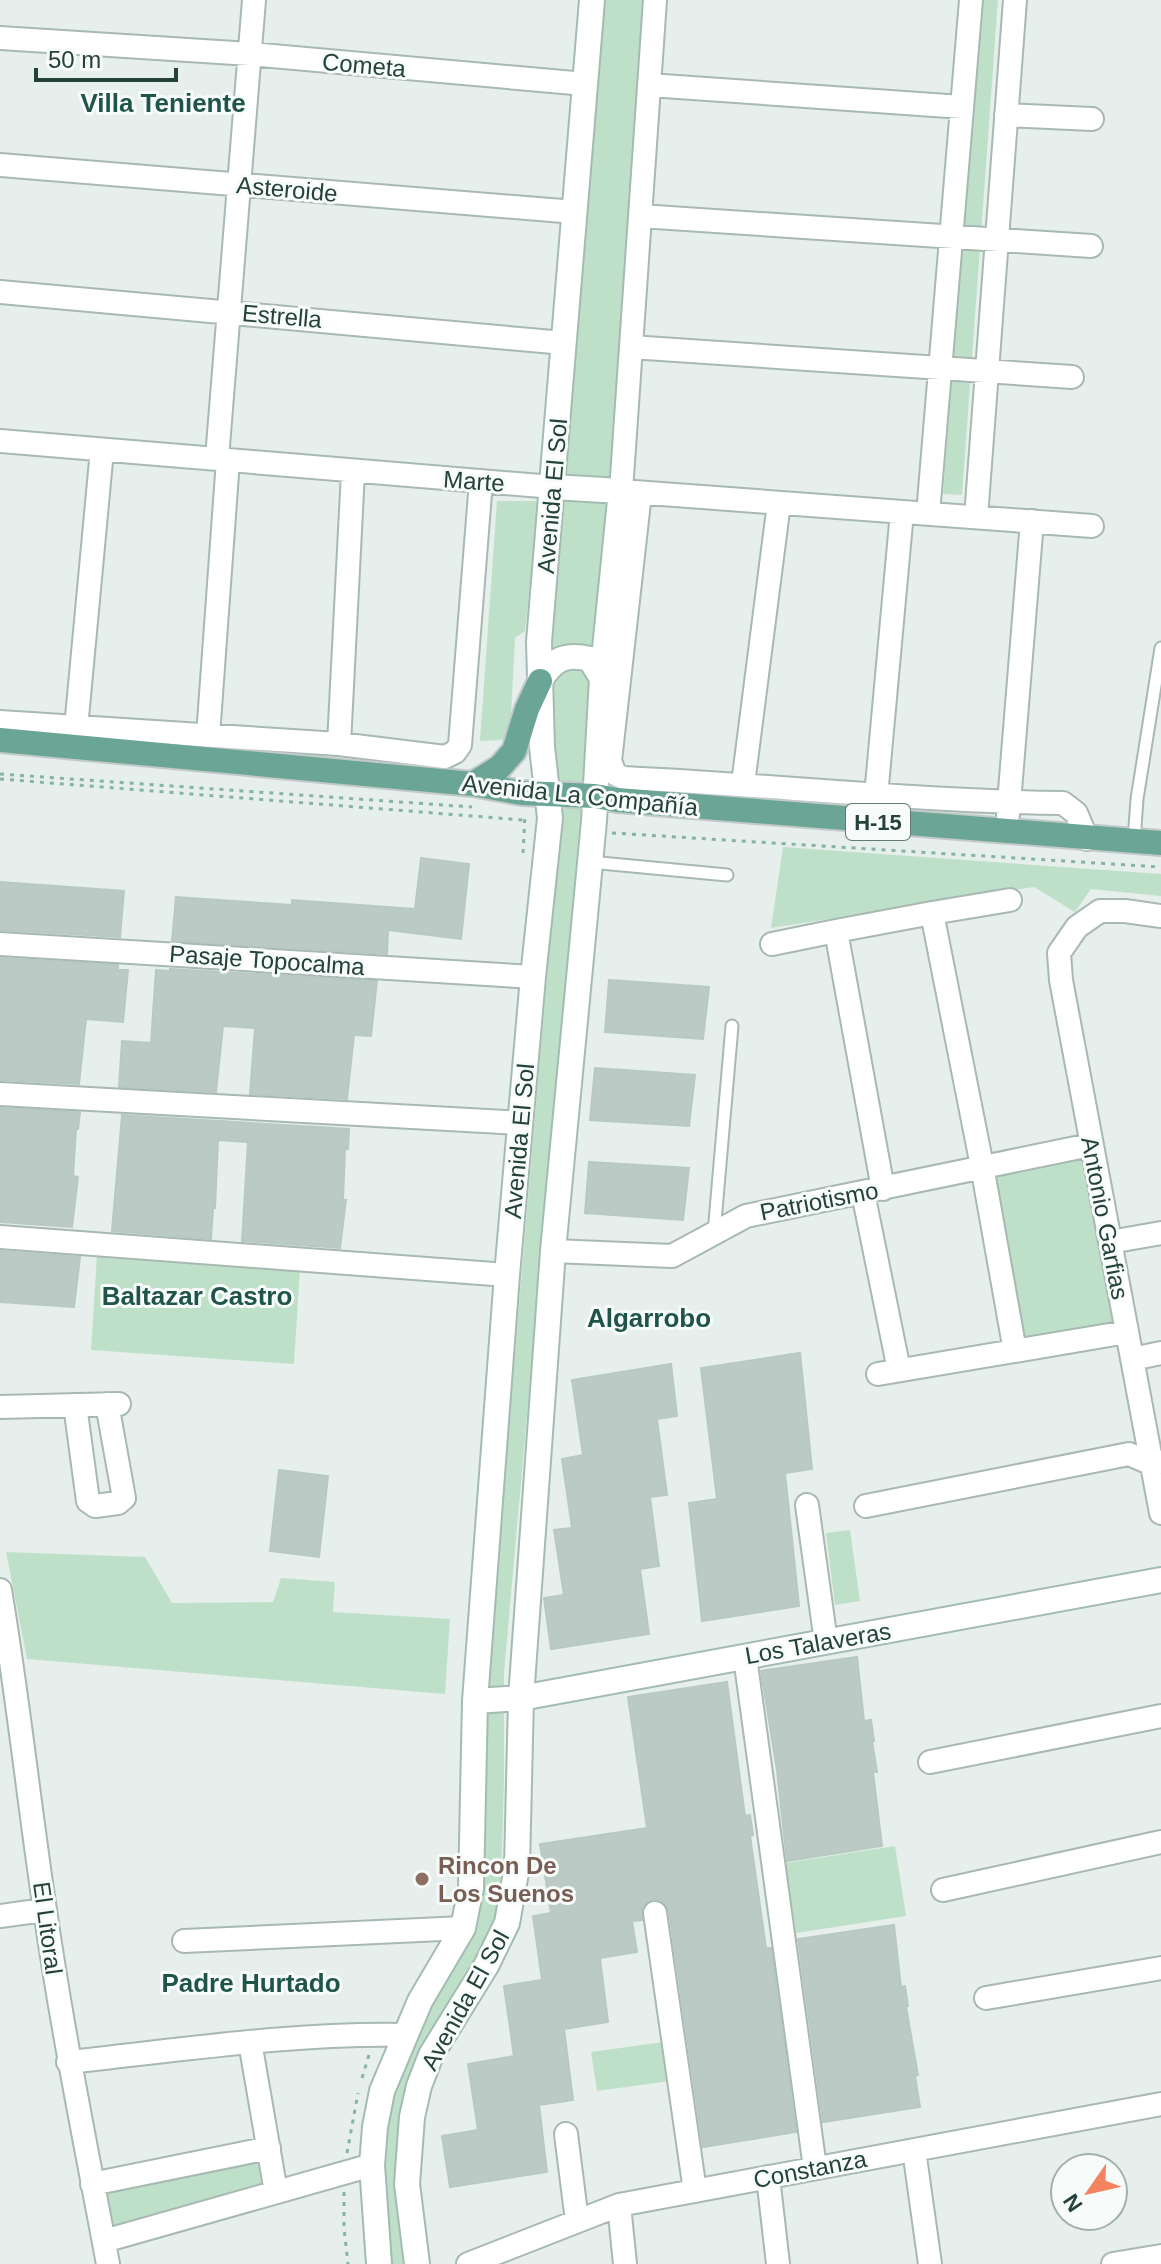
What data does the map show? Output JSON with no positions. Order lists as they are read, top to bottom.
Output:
{
  "streets": {
    "main road": [
      "Marte",
      "Avenida El Sol",
      "Avenida La Compañía",
      "H-15",
      "Los Talaveras"
    ],
    "street": [
      "Cometa",
      "Asteroide",
      "Estrella",
      "Pasaje Topocalma",
      "Patriotismo",
      "Antonio Garfias",
      "El Litoral",
      "Constanza"
    ]
  },
  "crossings": [
    ["Cometa", "Avenida El Sol"],
    ["Asteroide", "Avenida El Sol"],
    ["Estrella", "Avenida El Sol"],
    ["Marte", "Avenida El Sol"],
    ["Avenida El Sol", "Avenida La Compañía"],
    ["Avenida El Sol", "Pasaje Topocalma"],
    ["Avenida El Sol", "Patriotismo"],
    ["Avenida El Sol", "Los Talaveras"],
    ["Patriotismo", "Antonio Garfias"]
  ],
  "districts": [
    "Villa Teniente",
    "Baltazar Castro",
    "Algarrobo",
    "Padre Hurtado"
  ],
  "places": ["Rincon De Los Suenos"],
  "scale_bar": "50 m",
  "north": "bottom left"
}
